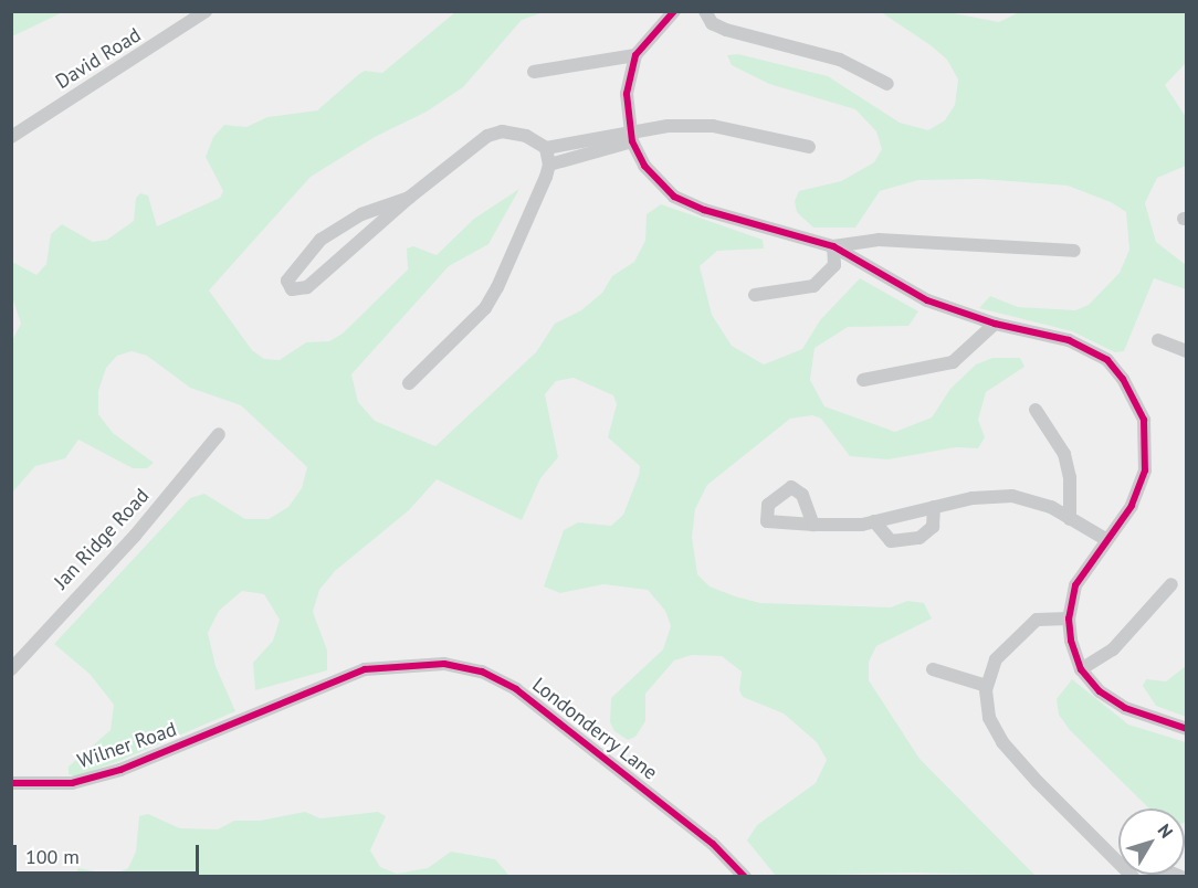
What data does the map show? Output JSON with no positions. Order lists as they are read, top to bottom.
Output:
{
  "streets": {
    "street": [
      "David Road",
      "Jan Ridge Road",
      "Londonderry Lane",
      "Wilner Road"
    ]
  },
  "crossings": [
    ["Londonderry Lane", "Wilner Road"]
  ],
  "scale_bar": "100 m",
  "north": "top right"
}
